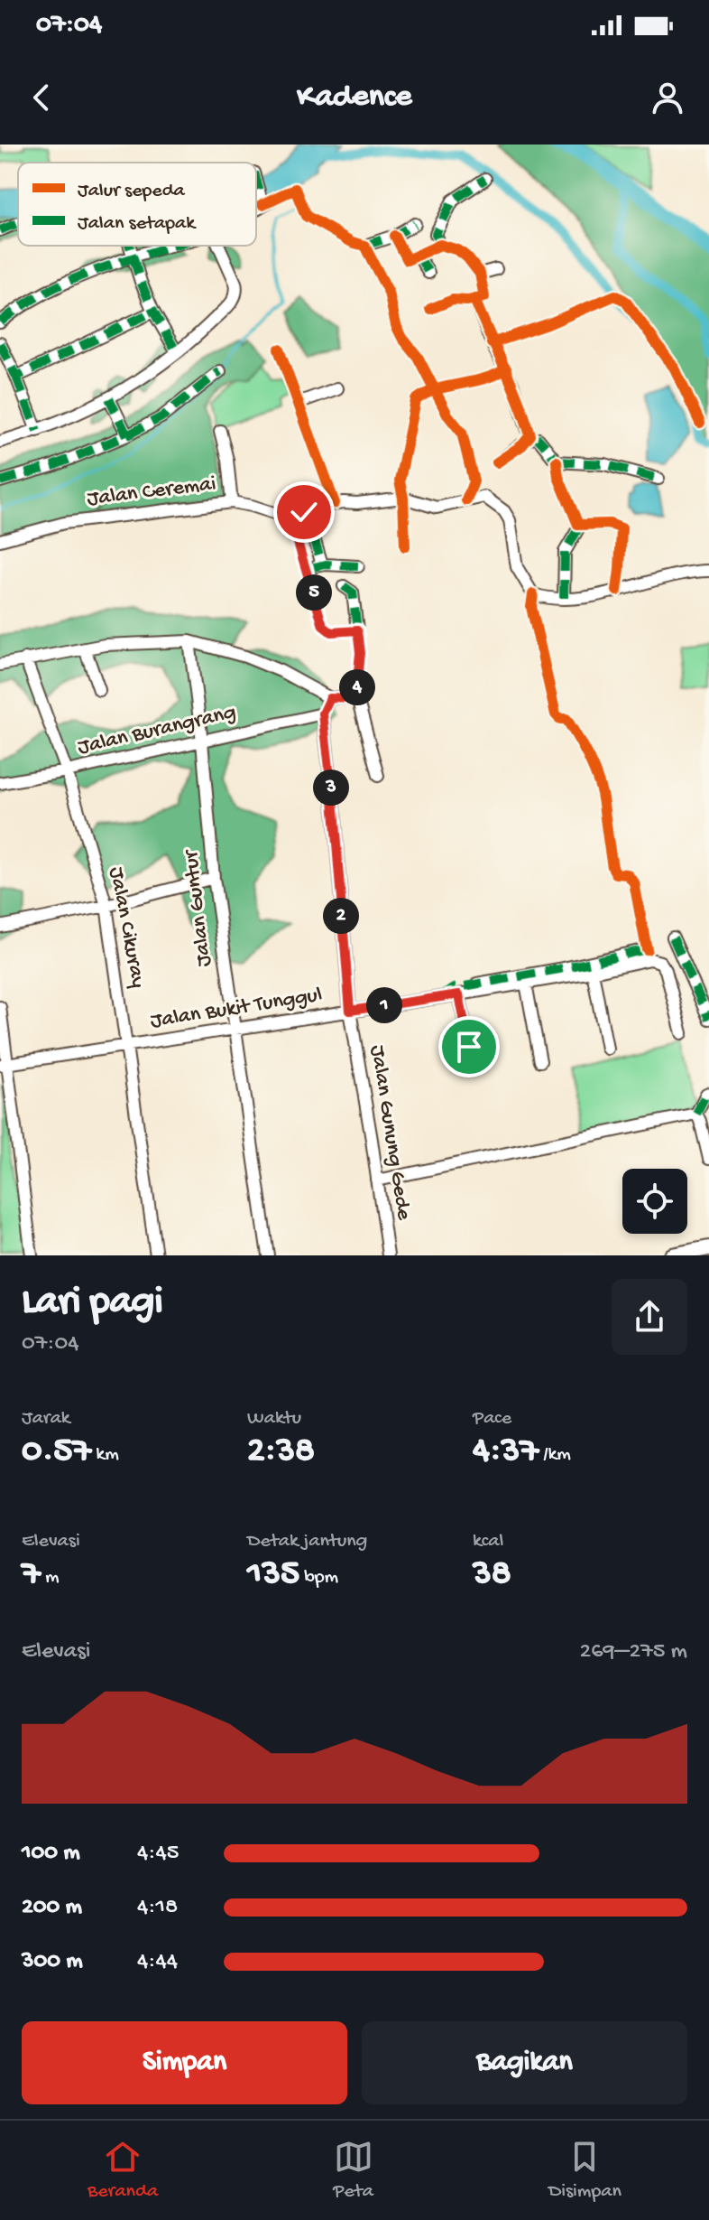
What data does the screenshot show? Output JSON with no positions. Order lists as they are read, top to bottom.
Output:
{
  "streets": {
    "street": [
      "Jalan Ceremai",
      "Jalan Burangrang",
      "Jalan Guntur",
      "Jalan Cikuray",
      "Jalan Bukit Tunggul",
      "Jalan Gunung Gede"
    ]
  },
  "crossings": [
    ["Jalan Burangrang", "Jalan Guntur"],
    ["Jalan Burangrang", "Jalan Cikuray"],
    ["Jalan Burangrang", "Jalan Gunung Gede"],
    ["Jalan Guntur", "Jalan Bukit Tunggul"],
    ["Jalan Cikuray", "Jalan Bukit Tunggul"],
    ["Jalan Bukit Tunggul", "Jalan Gunung Gede"]
  ],
  "legend": ["Jalur sepeda", "Jalan setapak"],
  "page": {
    "status": "07:04",
    "header": "Kadence",
    "pins": [
      "5",
      "4",
      "3",
      "2",
      "1"
    ],
    "heading": ["Lari pagi", "07:04"],
    "stats": [
      ["Jarak", "0.57 km"],
      ["Waktu", "2:38"],
      ["Pace", "4:37 /km"],
      ["Elevasi", "7 m"],
      ["Detak jantung", "135 bpm"],
      ["kcal", "38"]
    ],
    "chart": ["Elevasi", "269–275 m"],
    "list": [
      {
        "name": "100 m",
        "note": "4:45"
      },
      {
        "name": "200 m",
        "note": "4:18"
      },
      {
        "name": "300 m",
        "note": "4:44"
      }
    ],
    "buttons": ["Simpan", "Bagikan"],
    "tabs": ["Beranda", "Peta", "Disimpan"]
  }
}
